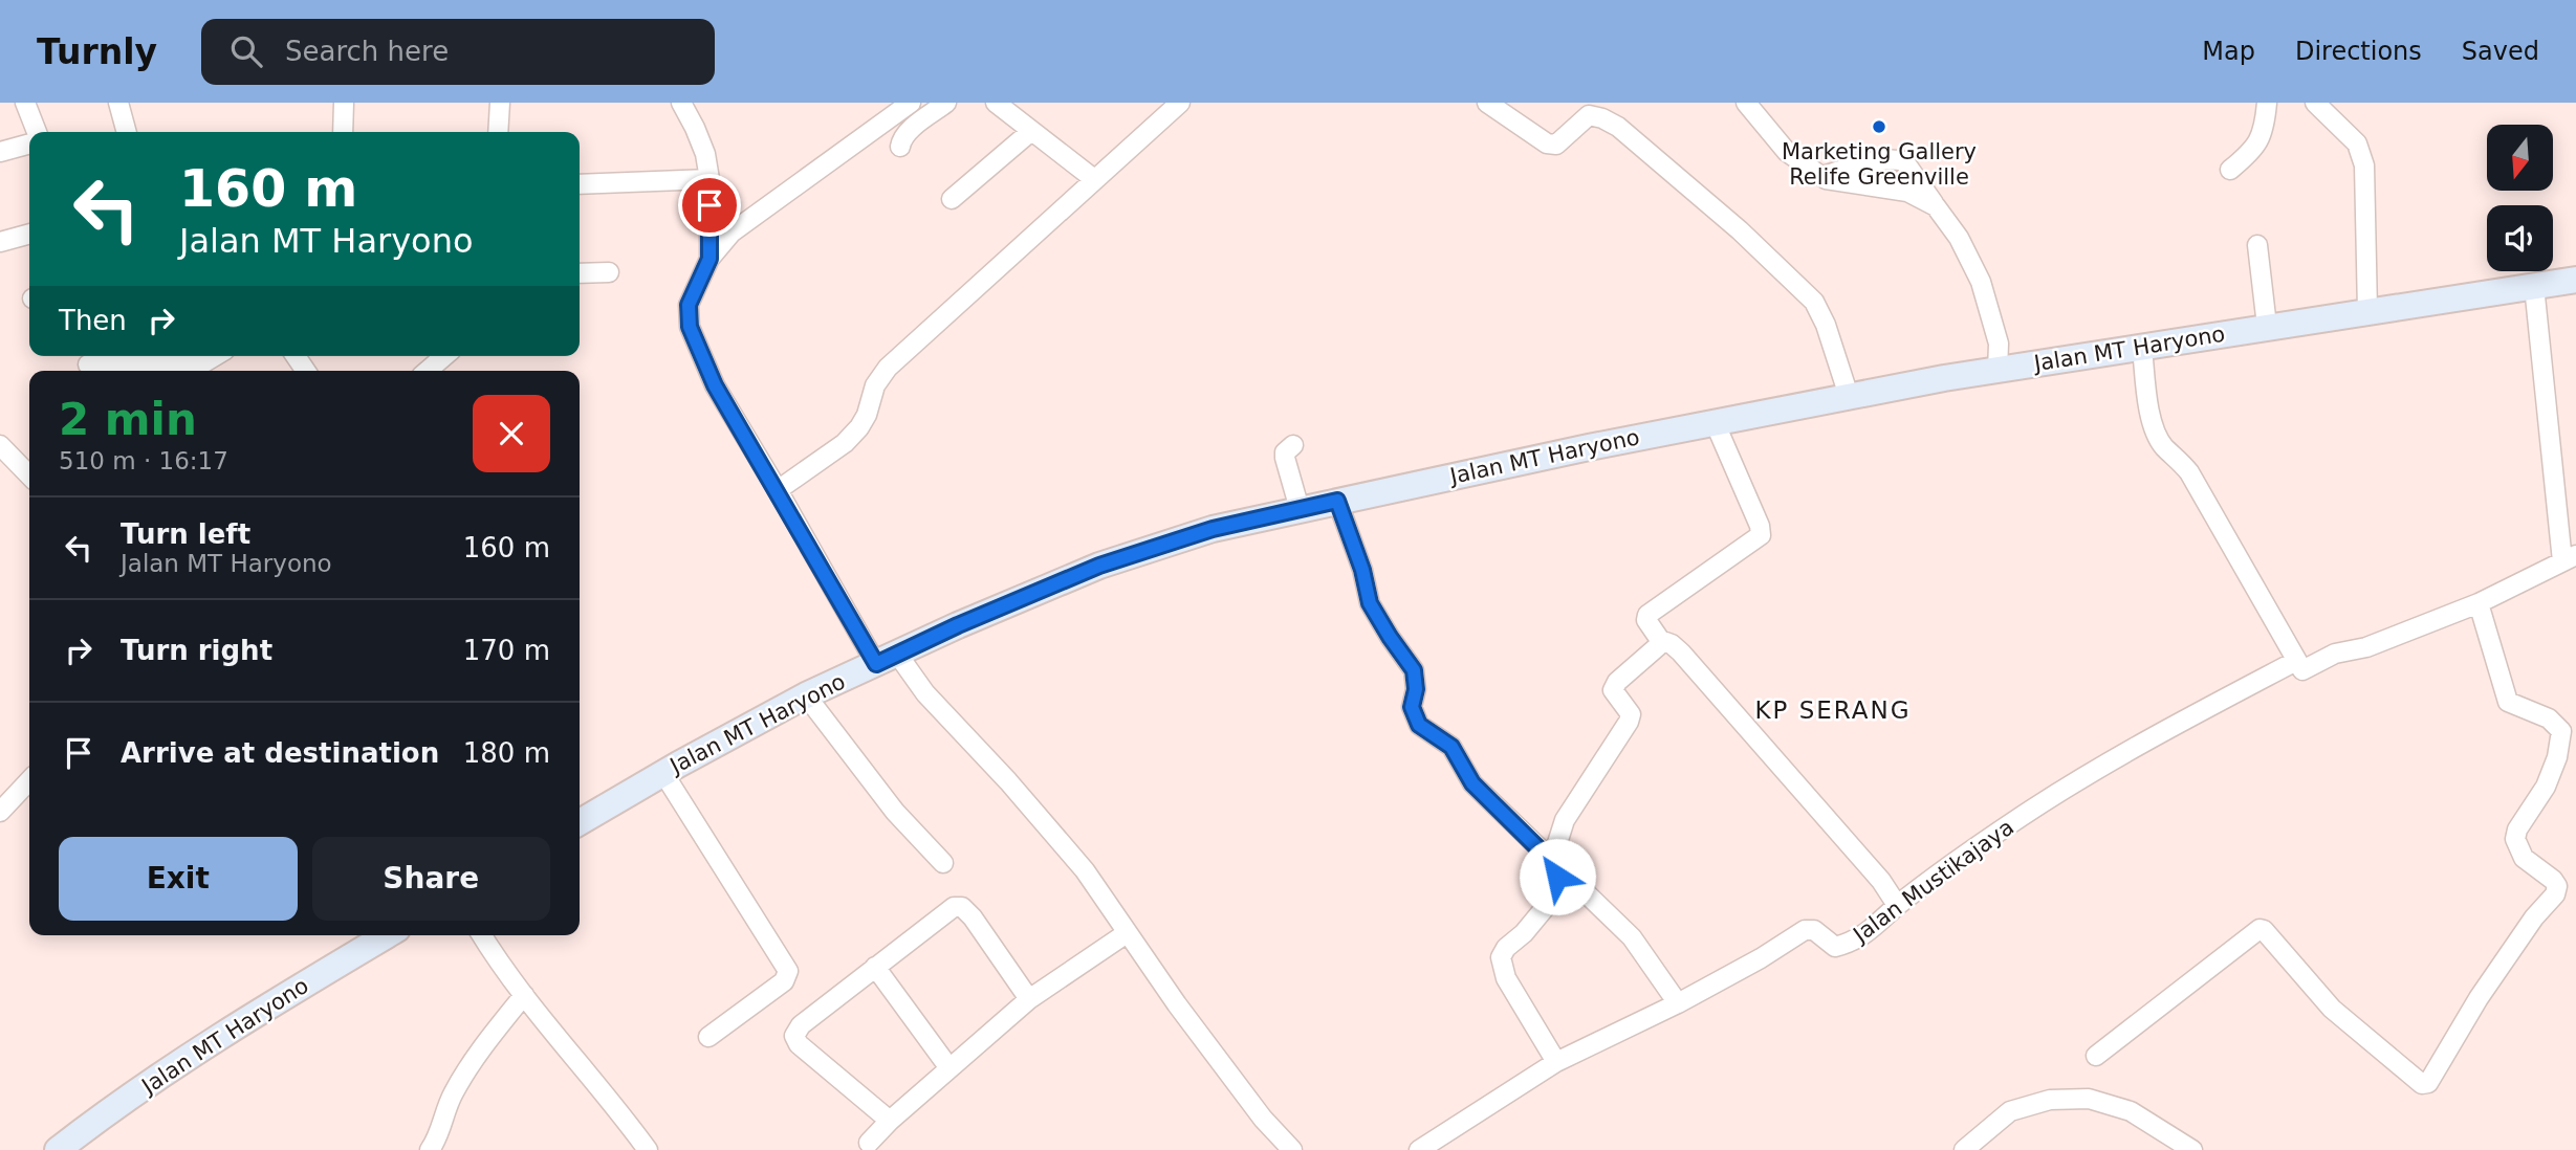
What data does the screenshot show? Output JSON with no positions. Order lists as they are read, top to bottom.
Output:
{
  "streets": {
    "main road": ["Jalan MT Haryono"],
    "street": ["Jalan Mustikajaya"]
  },
  "districts": ["KP SERANG"],
  "places": ["Marketing Gallery Relife Greenville"],
  "north": "bottom",
  "page": {
    "header": "Turnly",
    "search": "Search here",
    "nav": ["Map", "Directions", "Saved"],
    "turn": ["160 m", "Jalan MT Haryono"],
    "then": "Then",
    "heading": ["2 min", "510 m · 16:17"],
    "list": [
      {
        "name": "Turn left",
        "note": "Jalan MT Haryono",
        "value": "160 m"
      },
      {
        "name": "Turn right",
        "value": "170 m"
      },
      {
        "name": "Arrive at destination",
        "value": "180 m"
      }
    ],
    "buttons": ["Exit", "Share"]
  }
}
